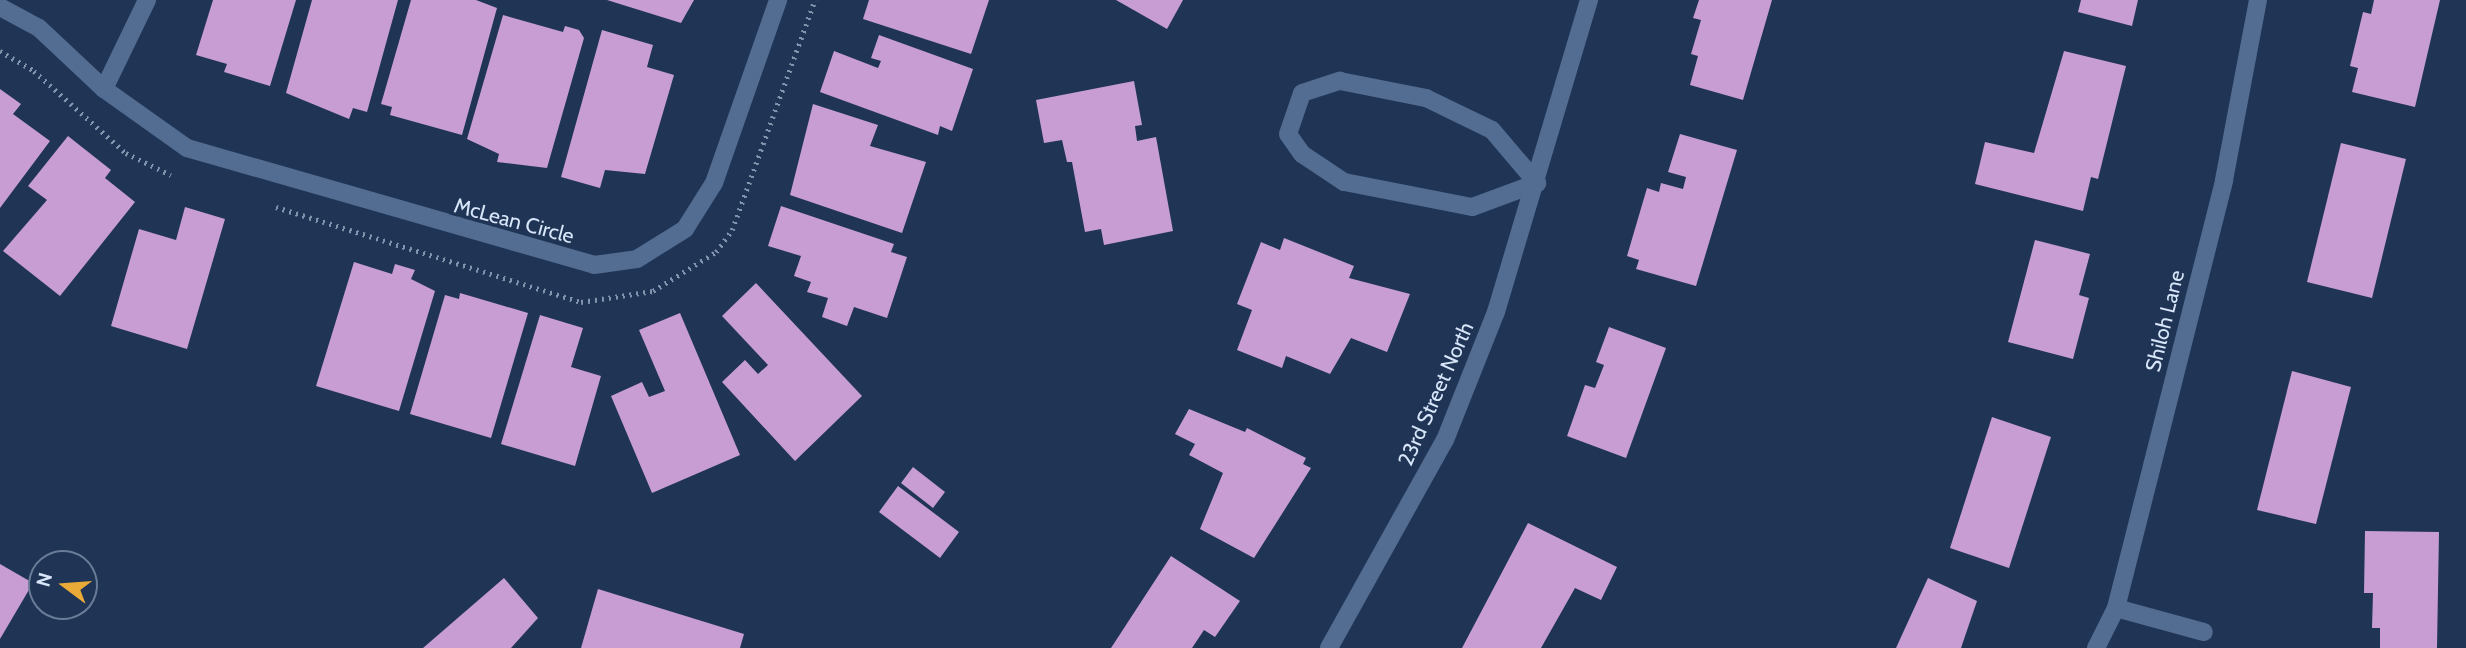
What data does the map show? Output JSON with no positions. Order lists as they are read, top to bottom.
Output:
{
  "streets": {
    "street": ["McLean Circle", "Shiloh Lane", "23rd Street North"]
  },
  "north": "left"
}
